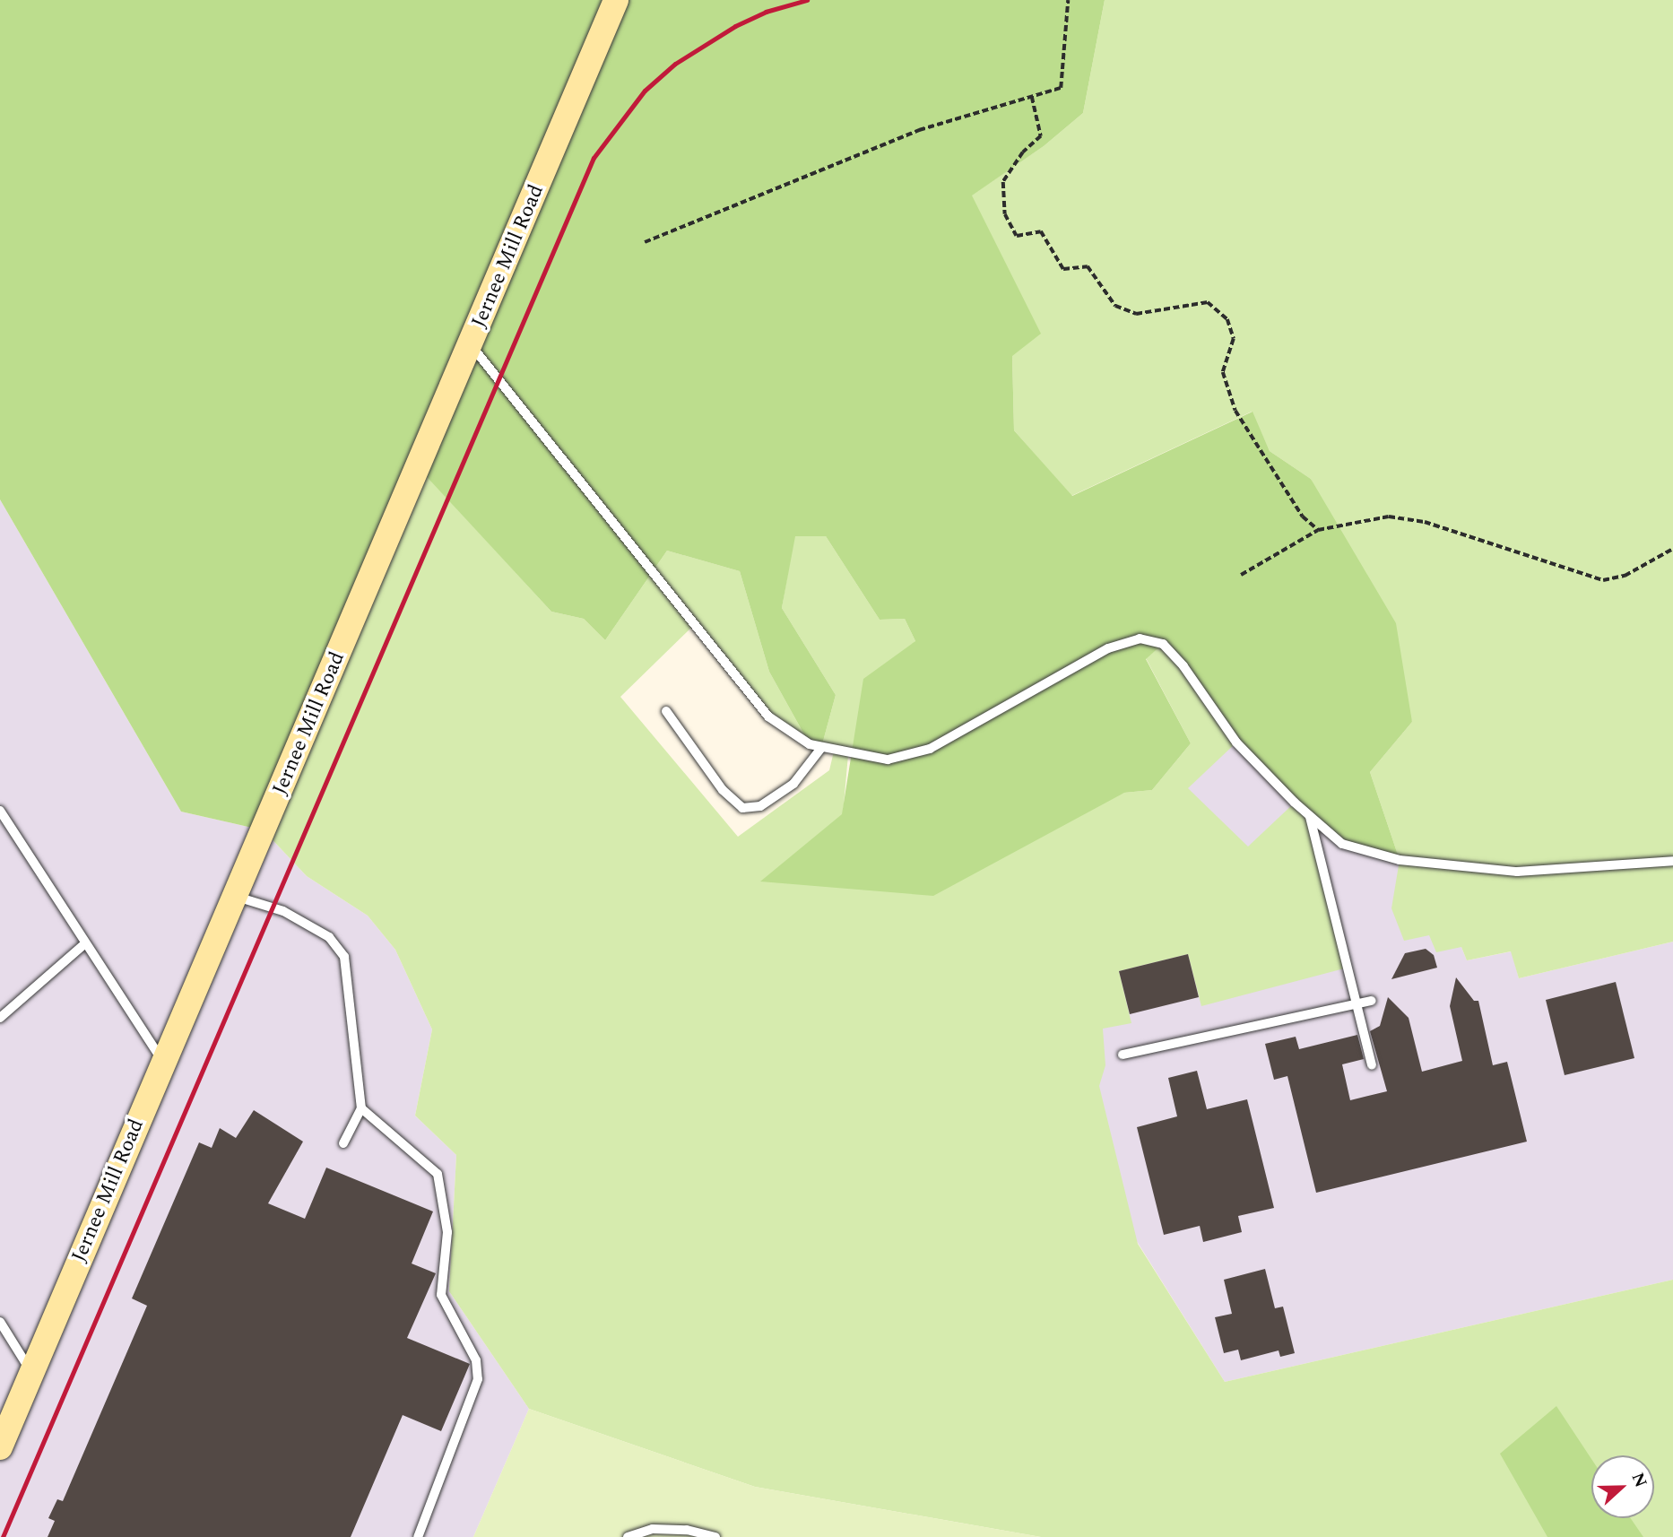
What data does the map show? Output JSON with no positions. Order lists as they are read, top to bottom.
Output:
{
  "streets": {
    "street": ["Jernee Mill Road"]
  },
  "north": "right"
}
